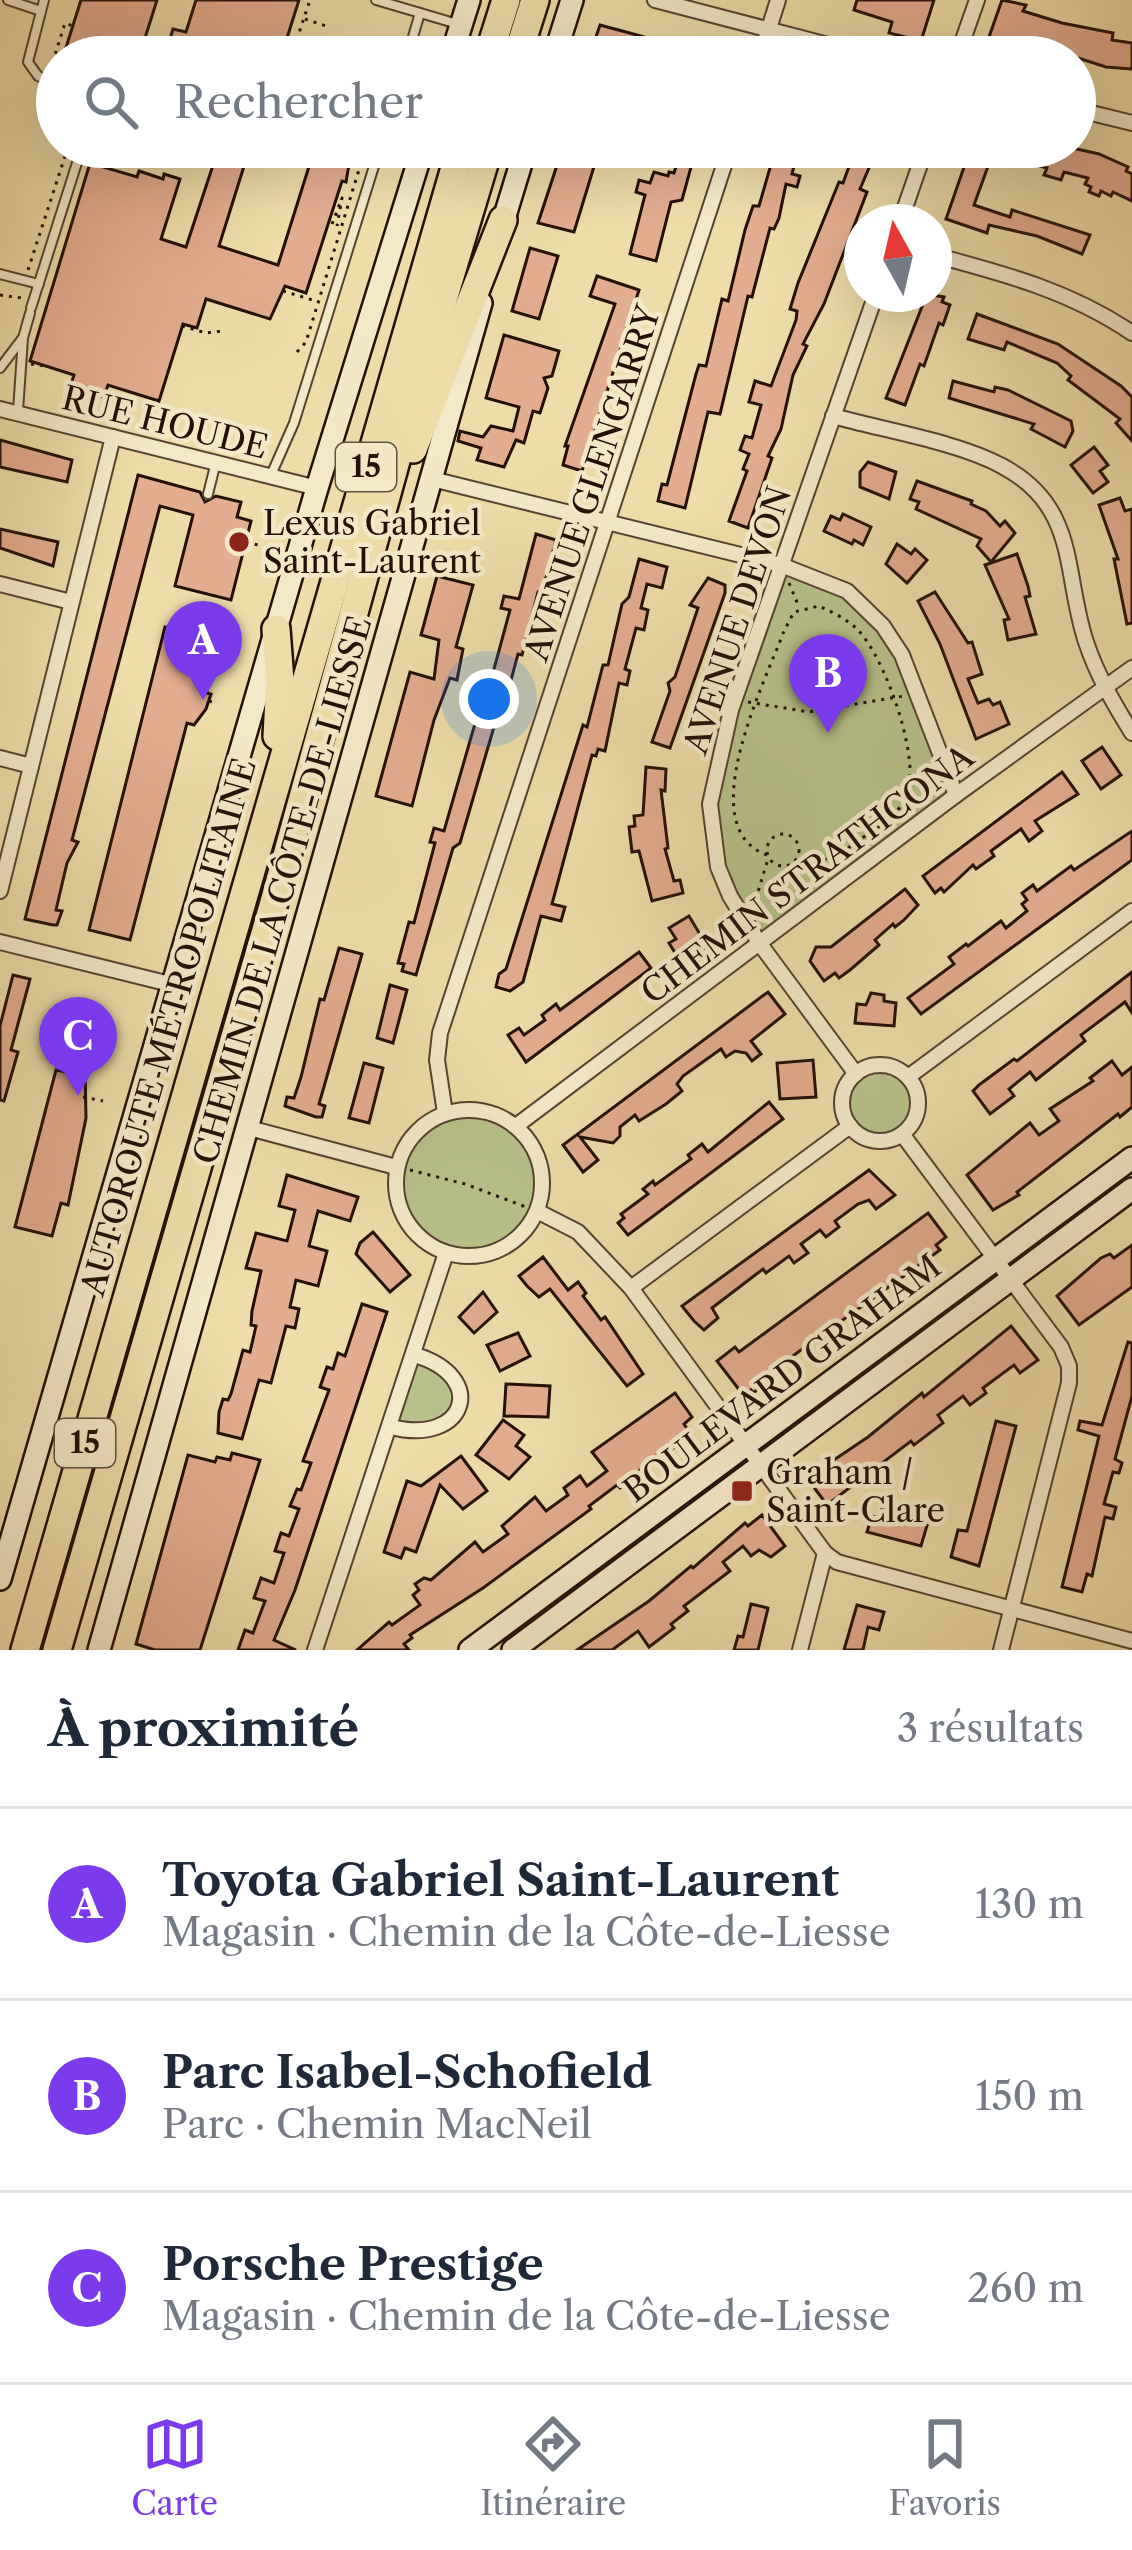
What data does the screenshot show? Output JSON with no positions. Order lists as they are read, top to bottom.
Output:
{
  "streets": {
    "highway": ["15", "AUTOROUTE MÉTROPOLITAINE"],
    "main road": ["CHEMIN DE LA CÔTE-DE-LIESSE", "BOULEVARD GRAHAM"],
    "street": [
      "RUE HOUDE",
      "AVENUE GLENGARRY",
      "AVENUE DEVON",
      "CHEMIN STRATHCONA"
    ]
  },
  "crossings": [
    ["AVENUE DEVON", "CHEMIN STRATHCONA"]
  ],
  "places": {
    "other": ["Lexus Gabriel Saint-Laurent"],
    "transit": ["Graham / Saint-Clare"]
  },
  "north": "top",
  "page": {
    "search": "Rechercher",
    "pins": ["A", "B", "C"],
    "heading": ["À proximité", "3 résultats"],
    "list": [
      {
        "mark": "A",
        "name": "Toyota Gabriel Saint-Laurent",
        "note": "Magasin · Chemin de la Côte-de-Liesse",
        "value": "130 m"
      },
      {
        "mark": "B",
        "name": "Parc Isabel-Schofield",
        "note": "Parc · Chemin MacNeil",
        "value": "150 m"
      },
      {
        "mark": "C",
        "name": "Porsche Prestige",
        "note": "Magasin · Chemin de la Côte-de-Liesse",
        "value": "260 m"
      }
    ],
    "nav": ["Carte", "Itinéraire", "Favoris"]
  }
}
